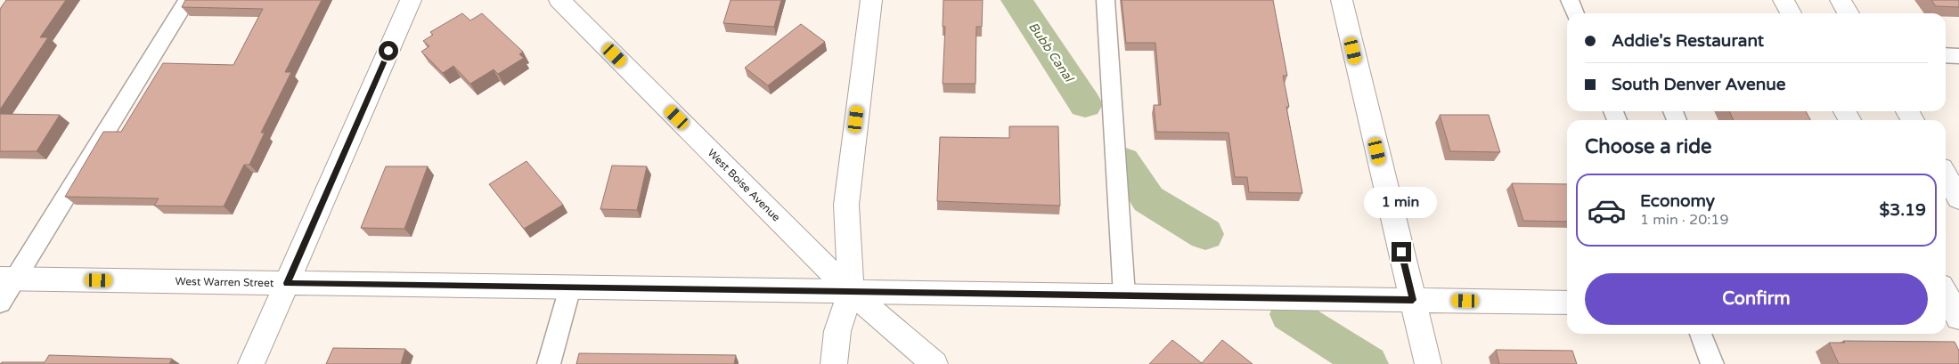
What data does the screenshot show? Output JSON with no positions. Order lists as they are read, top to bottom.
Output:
{
  "streets": {
    "street": ["West Boise Avenue", "West Warren Street"]
  },
  "crossings": [
    ["West Boise Avenue", "West Warren Street"]
  ],
  "water": ["Bubb Canal"],
  "page": {
    "banner": ["Addie's Restaurant", "South Denver Avenue"],
    "heading": "Choose a ride",
    "list": [
      {
        "name": "Economy",
        "note": "1 min · 20:19",
        "value": "$3.19"
      }
    ],
    "bubble": "1 min",
    "buttons": "Confirm"
  }
}
